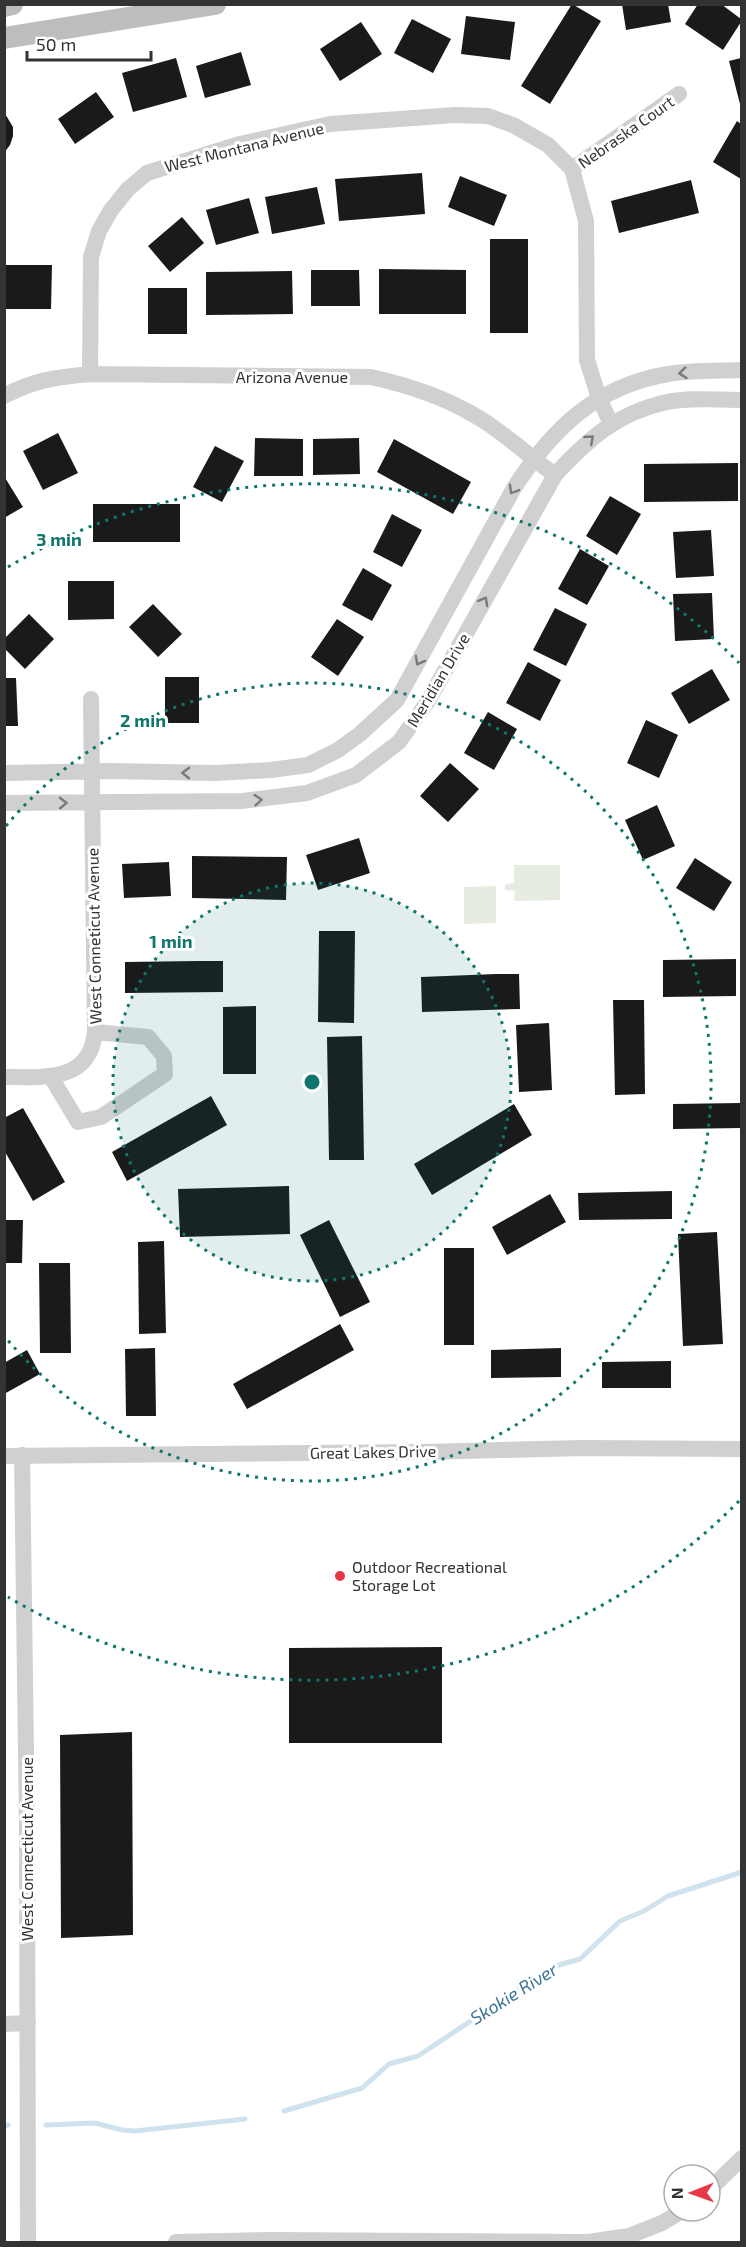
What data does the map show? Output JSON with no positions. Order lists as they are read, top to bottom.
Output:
{
  "streets": {
    "street": [
      "Nebraska Court",
      "West Montana Avenue",
      "Arizona Avenue",
      "Meridian Drive",
      "West Conneticut Avenue",
      "Great Lakes Drive",
      "West Connecticut Avenue"
    ]
  },
  "crossings": [
    ["Nebraska Court", "West Montana Avenue"],
    ["West Montana Avenue", "Arizona Avenue"],
    ["West Montana Avenue", "Meridian Drive"],
    ["Arizona Avenue", "Meridian Drive"],
    ["Meridian Drive", "West Conneticut Avenue"],
    ["Great Lakes Drive", "West Connecticut Avenue"]
  ],
  "water": ["Skokie River"],
  "places": ["Outdoor Recreational Storage Lot"],
  "scale_bar": "50 m",
  "north": "left",
  "rings": ["3 min", "2 min", "1 min"]
}
